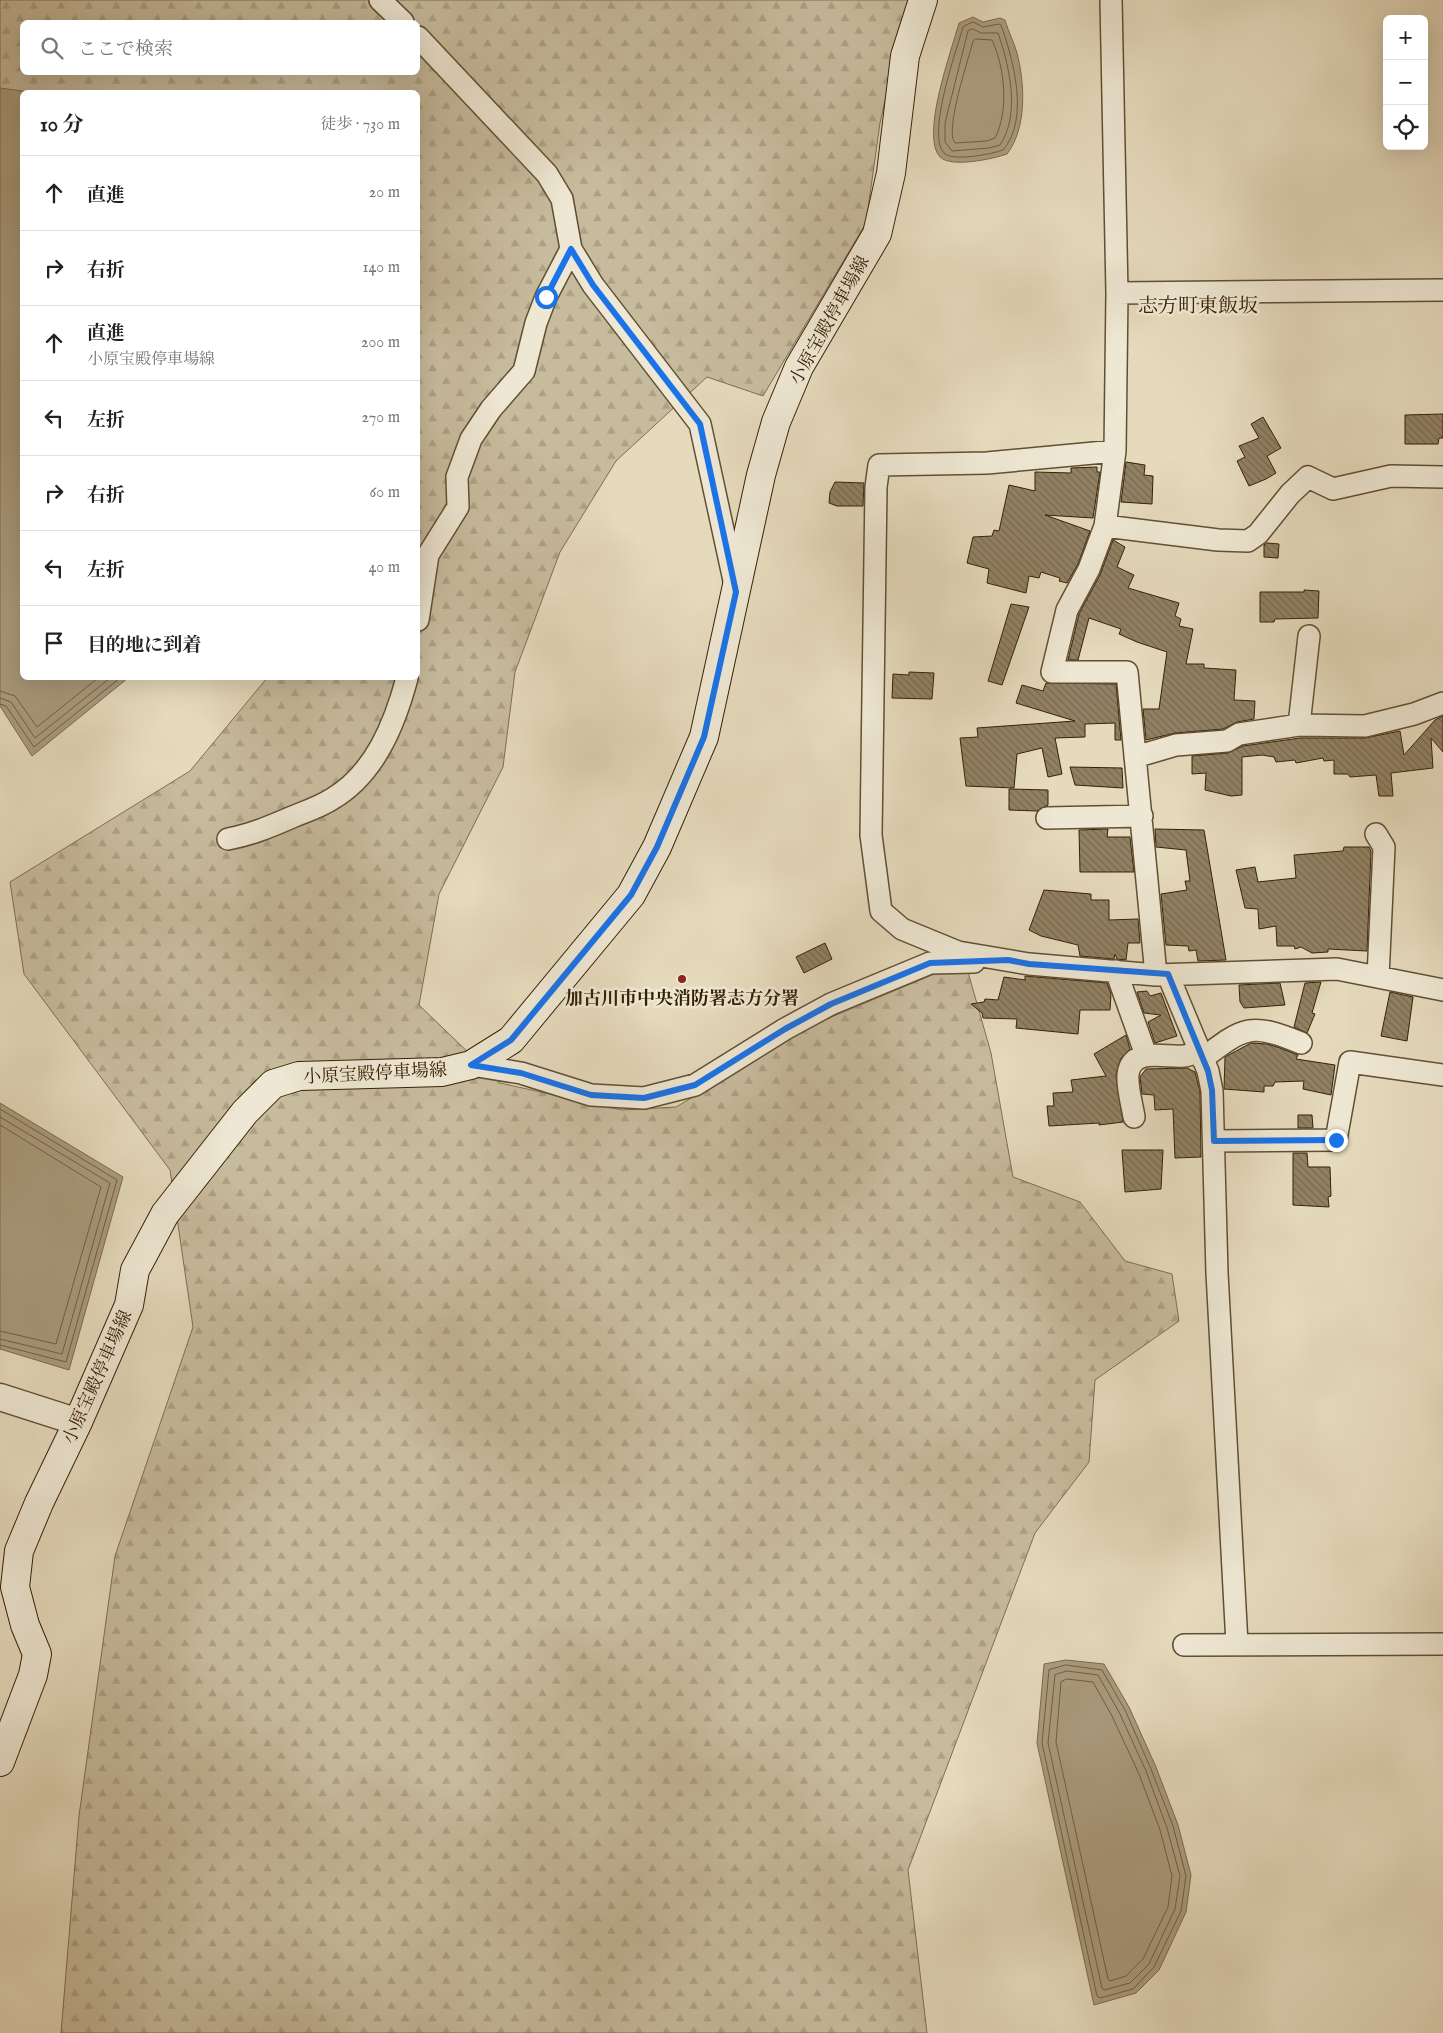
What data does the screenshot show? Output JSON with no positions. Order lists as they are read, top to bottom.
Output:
{
  "streets": {
    "main road": ["小原宝殿停車場線"]
  },
  "districts": ["志方町東飯坂"],
  "places": ["加古川市中央消防署志方分署"],
  "page": {
    "map_buttons": ["+", "−"],
    "search": "ここで検索",
    "heading": ["10 分", "徒歩 · 730 m"],
    "list": [
      ["直進", "20 m"],
      ["右折", "140 m"],
      ["直進", "小原宝殿停車場線", "200 m"],
      ["左折", "270 m"],
      ["右折", "60 m"],
      ["左折", "40 m"],
      "目的地に到着"
    ]
  }
}
